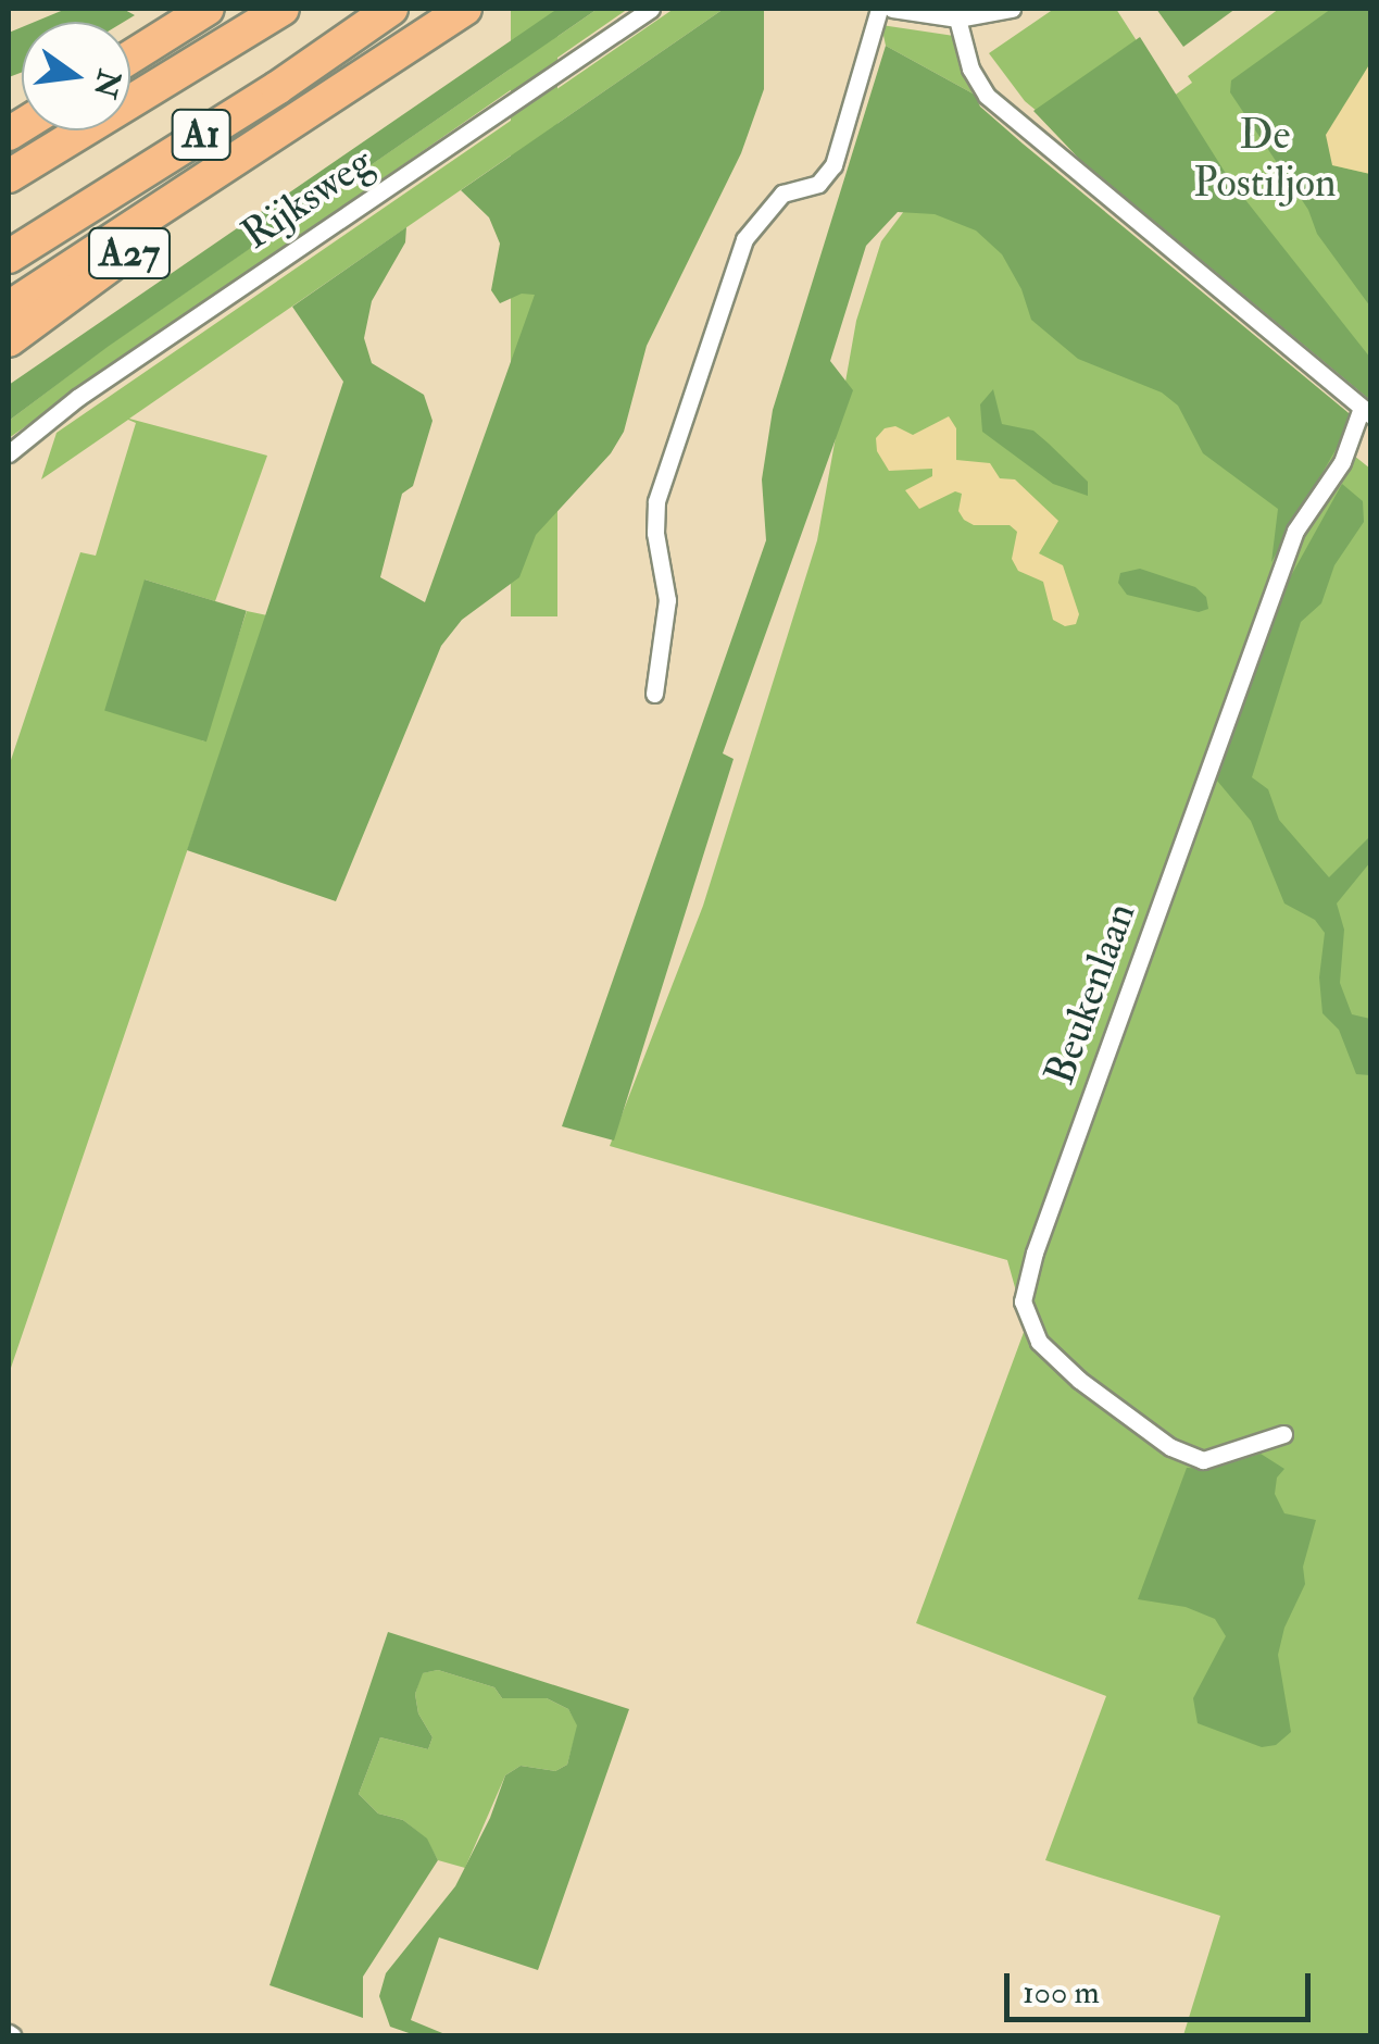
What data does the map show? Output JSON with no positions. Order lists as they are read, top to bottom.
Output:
{
  "streets": {
    "highway": ["A1", "A27"],
    "street": ["Rijksweg", "Beukenlaan"]
  },
  "crossings": [
    ["A1", "A27"]
  ],
  "parks": ["De Postiljon"],
  "scale_bar": "100 m",
  "north": "right"
}
